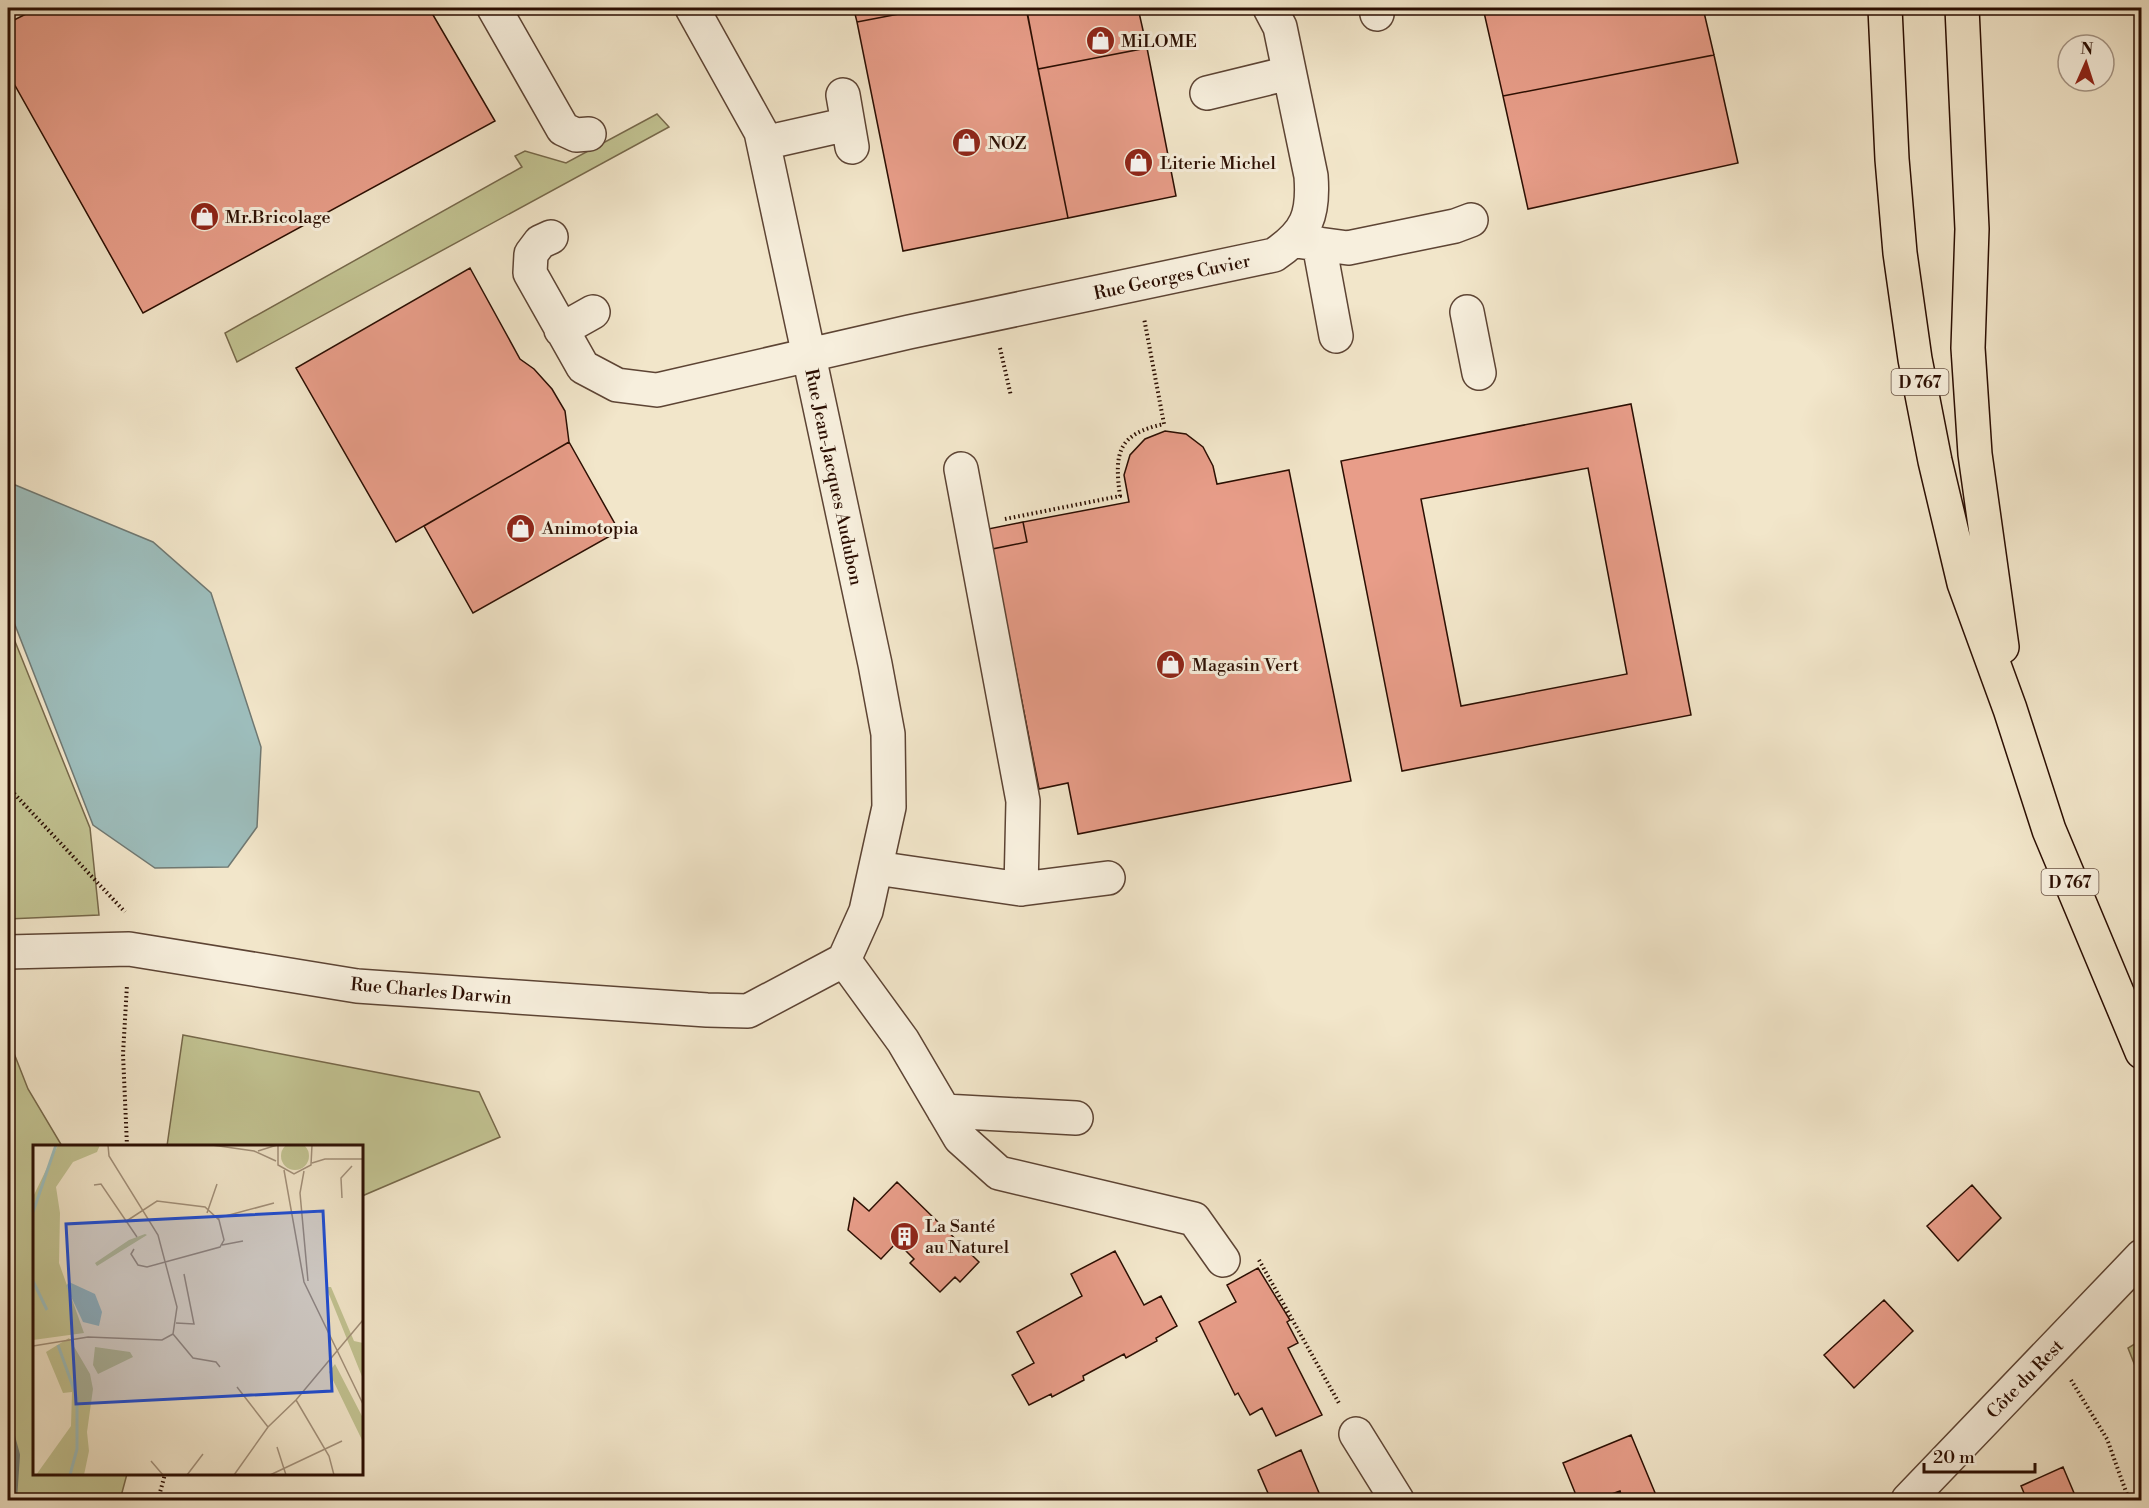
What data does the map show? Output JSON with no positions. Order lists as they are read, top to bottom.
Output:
{
  "streets": {
    "main road": ["D 767"],
    "street": [
      "Rue Georges Cuvier",
      "Rue Jean-Jacques Audubon",
      "Rue Charles Darwin",
      "Côte du Rest"
    ]
  },
  "crossings": [
    ["Rue Georges Cuvier", "Rue Jean-Jacques Audubon"],
    ["Rue Jean-Jacques Audubon", "Rue Charles Darwin"]
  ],
  "places": {
    "shop": [
      "MiLOME",
      "NOZ",
      "Literie Michel",
      "Mr.Bricolage",
      "Animotopia",
      "Magasin Vert"
    ],
    "building": ["La Santé au Naturel"]
  },
  "scale_bar": "20 m",
  "north": "top"
}
